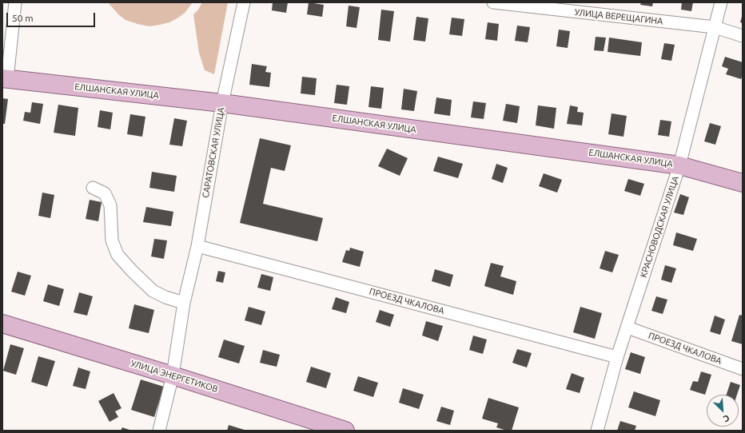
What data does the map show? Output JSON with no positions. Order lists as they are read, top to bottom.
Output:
{
  "streets": {
    "main road": ["ЕЛШАНСКАЯ УЛИЦА", "УЛИЦА ЭНЕРГЕТИКОВ"],
    "street": [
      "УЛИЦА ВЕРЕЩАГИНА",
      "САРАТОВСКАЯ УЛИЦА",
      "КРАСНОВОДСКАЯ УЛИЦА",
      "ПРОЕЗД ЧКАЛОВА"
    ]
  },
  "crossings": [
    ["УЛИЦА ВЕРЕЩАГИНА", "КРАСНОВОДСКАЯ УЛИЦА"],
    ["ЕЛШАНСКАЯ УЛИЦА", "САРАТОВСКАЯ УЛИЦА"],
    ["ЕЛШАНСКАЯ УЛИЦА", "КРАСНОВОДСКАЯ УЛИЦА"],
    ["САРАТОВСКАЯ УЛИЦА", "ПРОЕЗД ЧКАЛОВА"],
    ["САРАТОВСКАЯ УЛИЦА", "УЛИЦА ЭНЕРГЕТИКОВ"],
    ["КРАСНОВОДСКАЯ УЛИЦА", "ПРОЕЗД ЧКАЛОВА"]
  ],
  "scale_bar": "50 m",
  "north": "bottom right"
}
